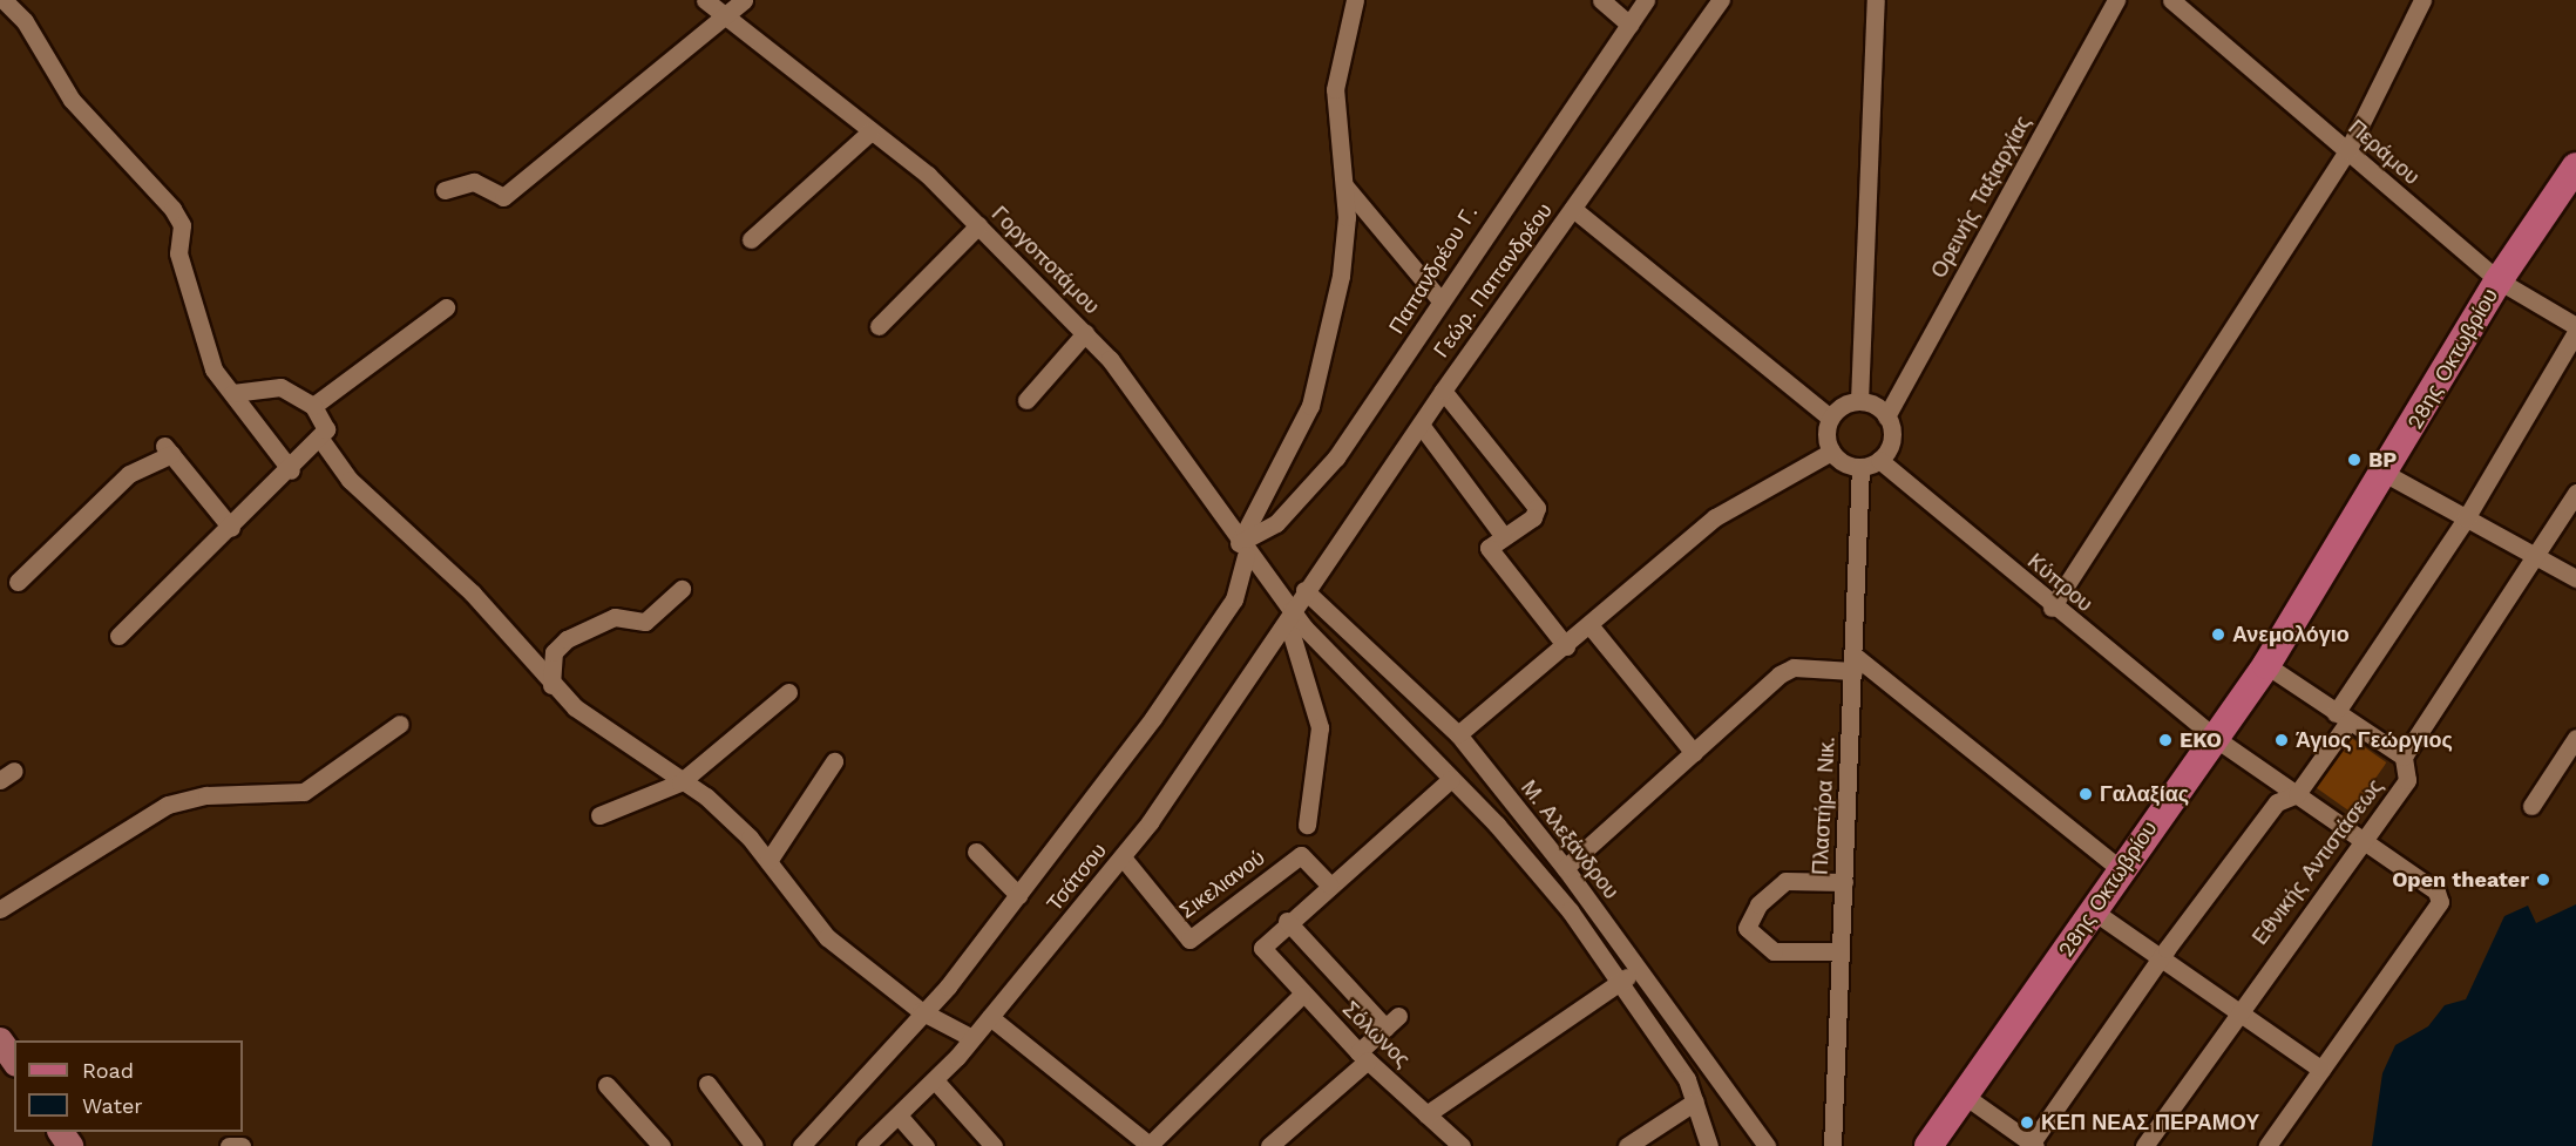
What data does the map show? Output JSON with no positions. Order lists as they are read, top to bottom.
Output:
{
  "streets": {
    "main road": ["28ης Οκτωβρίου"],
    "street": [
      "Περάμου",
      "Ορεινής Ταξιαρχίας",
      "Γοργοποτάμου",
      "Παπανδρέου Γ.",
      "Γεώρ. Παπανδρέου",
      "Κύπρου",
      "Πλαστήρα Νικ.",
      "Μ. Αλεξάνδρου",
      "Εθνικής Αντιστάσεως",
      "Τσάτσου",
      "Σικελιανού",
      "Σόλωνος"
    ]
  },
  "crossings": [
    ["Περάμου", "28ης Οκτωβρίου"],
    ["Ορεινής Ταξιαρχίας", "Κύπρου"],
    ["Ορεινής Ταξιαρχίας", "Πλαστήρα Νικ."],
    ["Γοργοποτάμου", "Παπανδρέου Γ."],
    ["Γοργοποτάμου", "Μ. Αλεξάνδρου"],
    ["Γοργοποτάμου", "Τσάτσου"],
    ["Γεώρ. Παπανδρέου", "Μ. Αλεξάνδρου"],
    ["Γεώρ. Παπανδρέου", "Τσάτσου"],
    ["28ης Οκτωβρίου", "Κύπρου"],
    ["Κύπρου", "Πλαστήρα Νικ."],
    ["Κύπρου", "Εθνικής Αντιστάσεως"],
    ["Μ. Αλεξάνδρου", "Τσάτσου"],
    ["Τσάτσου", "Σικελιανού"]
  ],
  "places": [
    "BP",
    "Ανεμολόγιο",
    "EKO",
    "Άγιος Γεώργιος",
    "Γαλαξίας",
    "Open theater",
    "ΚΕΠ ΝΕΑΣ ΠΕΡΑΜΟΥ"
  ],
  "legend": ["Road", "Water"]
}
